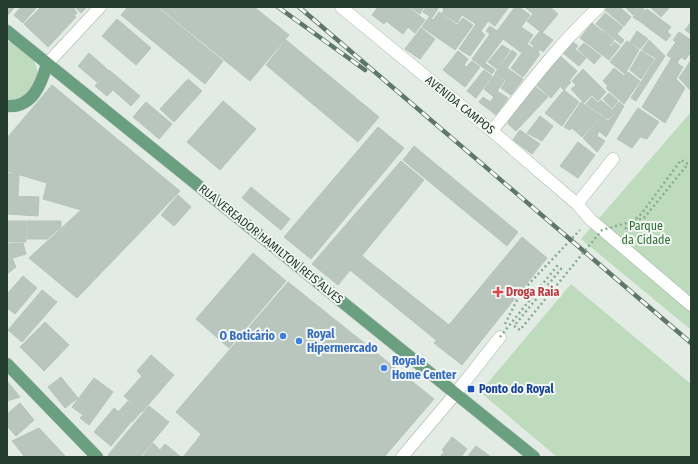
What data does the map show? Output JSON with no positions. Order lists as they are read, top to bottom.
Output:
{
  "streets": {
    "main road": ["RUA VEREADOR HAMILTON REIS ALVES"],
    "street": ["AVENIDA CAMPOS"]
  },
  "parks": ["Parque da Cidade"],
  "places": {
    "health": ["Droga Raia"],
    "other": ["O Boticário", "Royal Hipermercado", "Royale Home Center"],
    "transit": ["Ponto do Royal"]
  }
}
